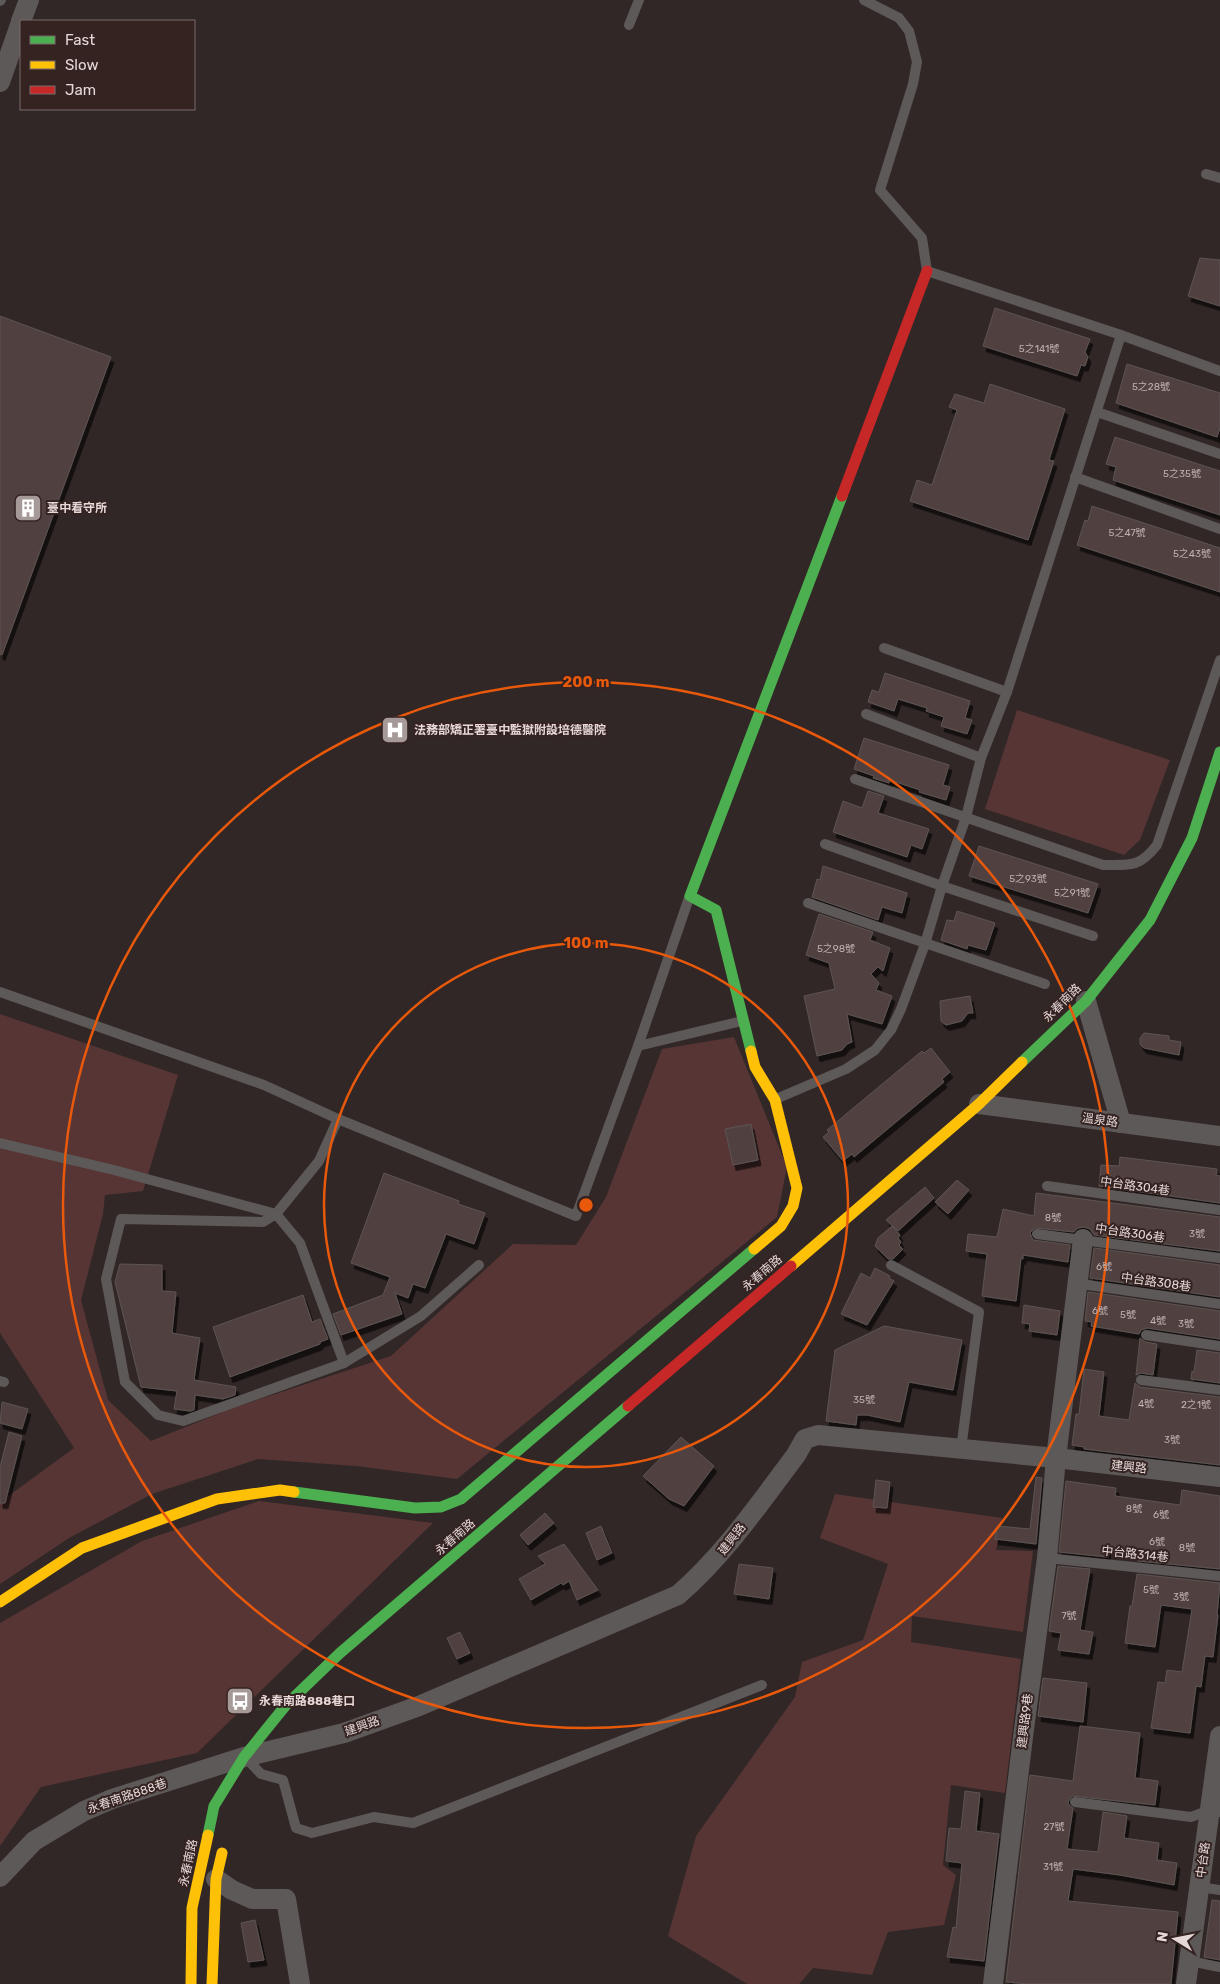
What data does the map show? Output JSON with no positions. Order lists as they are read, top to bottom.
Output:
{
  "streets": {
    "street": [
      "永春南路",
      "溫泉路",
      "建興路",
      "建興路9巷",
      "永春南路888巷",
      "中台路"
    ],
    "lane": [
      "中台路304巷",
      "中台路306巷",
      "中台路308巷",
      "中台路314巷"
    ]
  },
  "crossings": [
    ["永春南路", "溫泉路"],
    ["永春南路", "建興路"],
    ["永春南路", "永春南路888巷"],
    ["中台路306巷", "建興路9巷"],
    ["建興路", "建興路9巷"],
    ["建興路", "永春南路888巷"],
    ["中台路314巷", "建興路9巷"]
  ],
  "places": {
    "building": ["臺中看守所"],
    "hospital": ["法務部矯正署臺中監獄附設培德醫院"],
    "bus stop": ["永春南路888巷口"]
  },
  "house_numbers": [
    "5之141號",
    "5之28號",
    "5之35號",
    "5之47號",
    "5之43號",
    "5之93號",
    "5之91號",
    "5之98號",
    "8號",
    "3號",
    "6號",
    "6號",
    "5號",
    "4號",
    "3號",
    "35號",
    "4號",
    "2之1號",
    "3號",
    "8號",
    "6號",
    "6號",
    "8號",
    "5號",
    "3號",
    "7號",
    "27號",
    "31號"
  ],
  "legend": ["Fast", "Slow", "Jam"],
  "north": "left",
  "rings": ["200 m", "100 m"]
}
